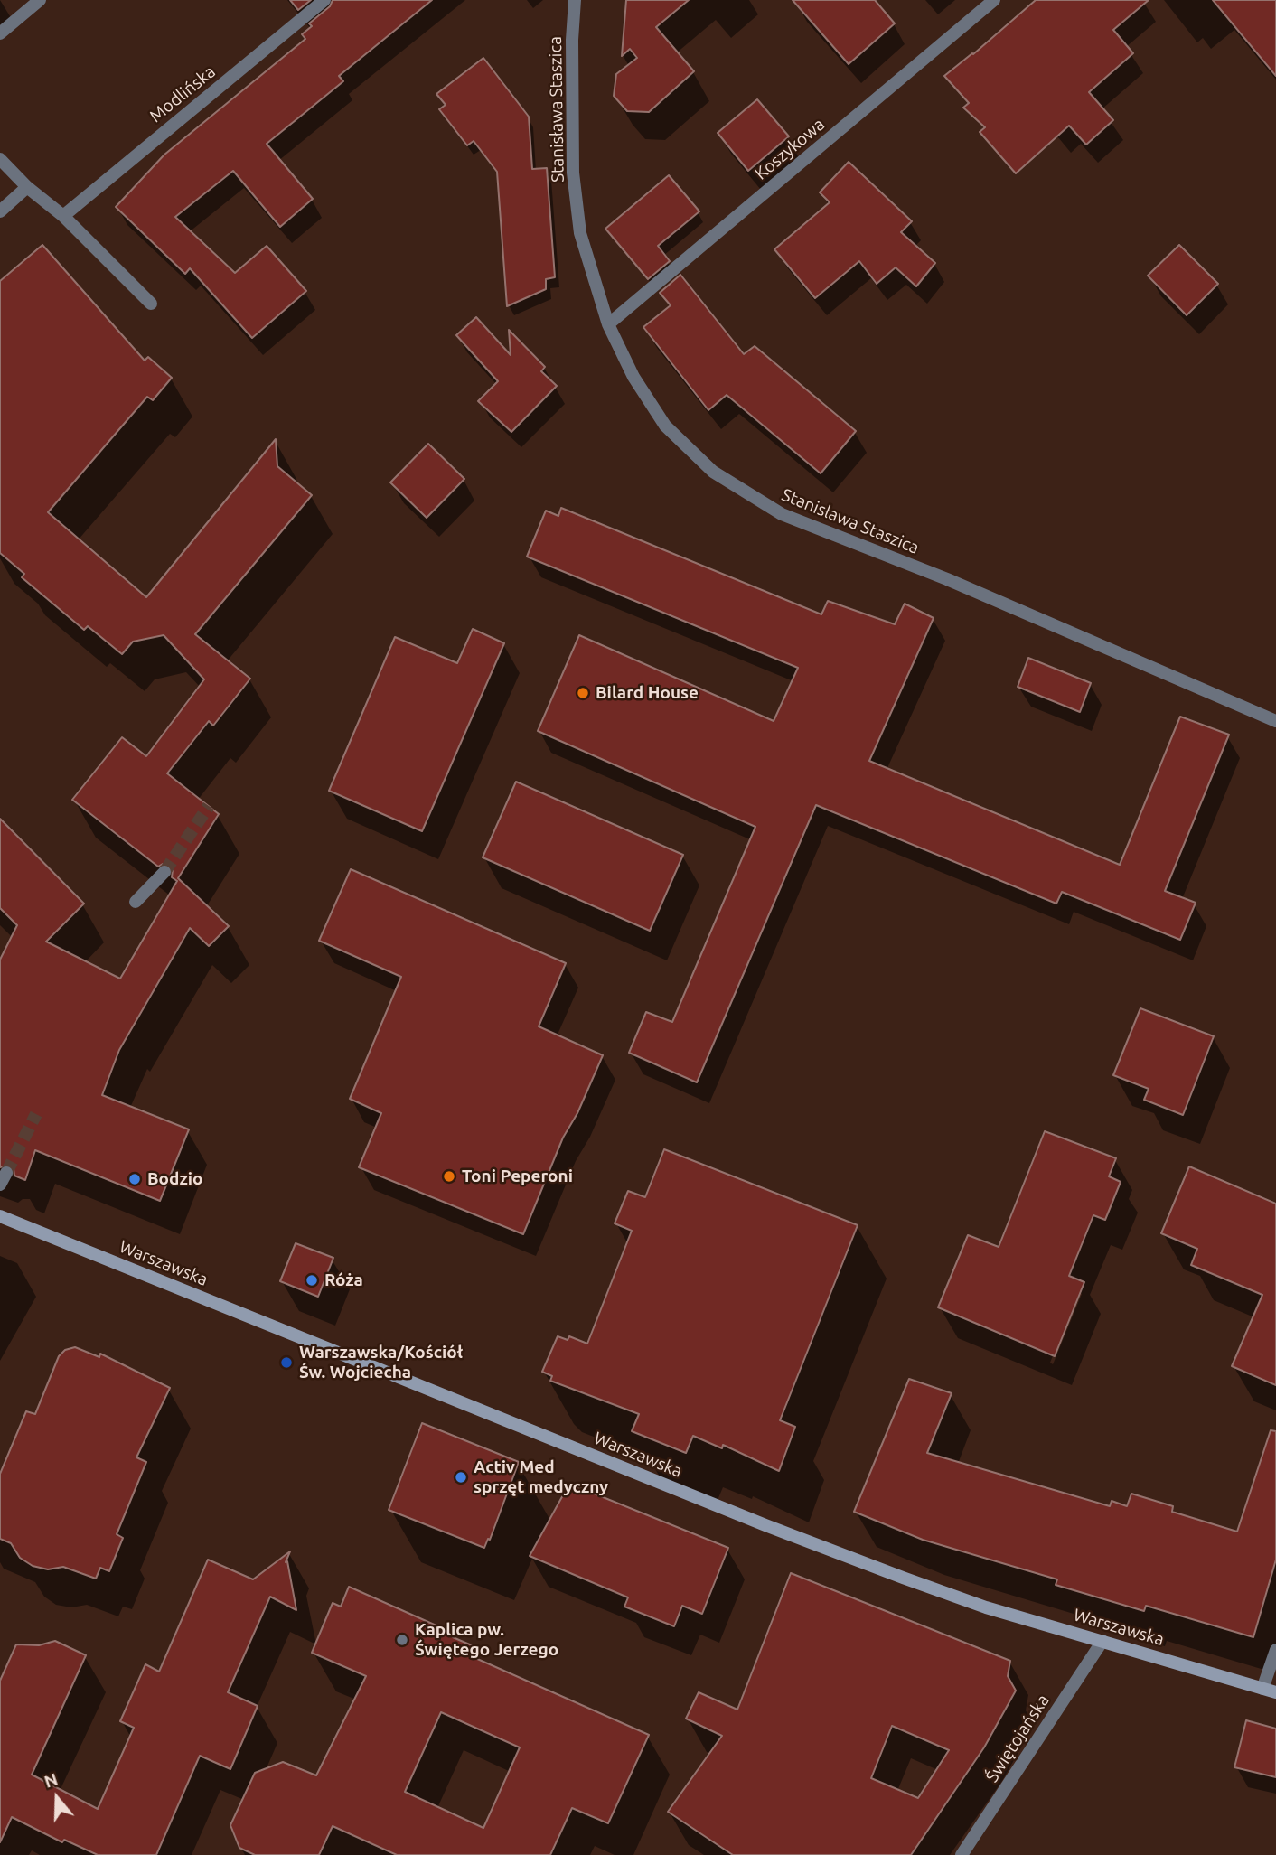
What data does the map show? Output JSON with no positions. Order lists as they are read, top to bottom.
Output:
{
  "streets": {
    "street": [
      "Modlińska",
      "Stanisława Staszica",
      "Koszykowa",
      "Warszawska",
      "Świętojańska"
    ]
  },
  "crossings": [
    ["Stanisława Staszica", "Koszykowa"],
    ["Warszawska", "Świętojańska"]
  ],
  "places": [
    "Bilard House",
    "Toni Peperoni",
    "Bodzio",
    "Róża",
    "Warszawska/Kościół Św. Wojciecha",
    "Activ Med sprzęt medyczny",
    "Kaplica pw. Świętego Jerzego"
  ],
  "north": "top"
}
